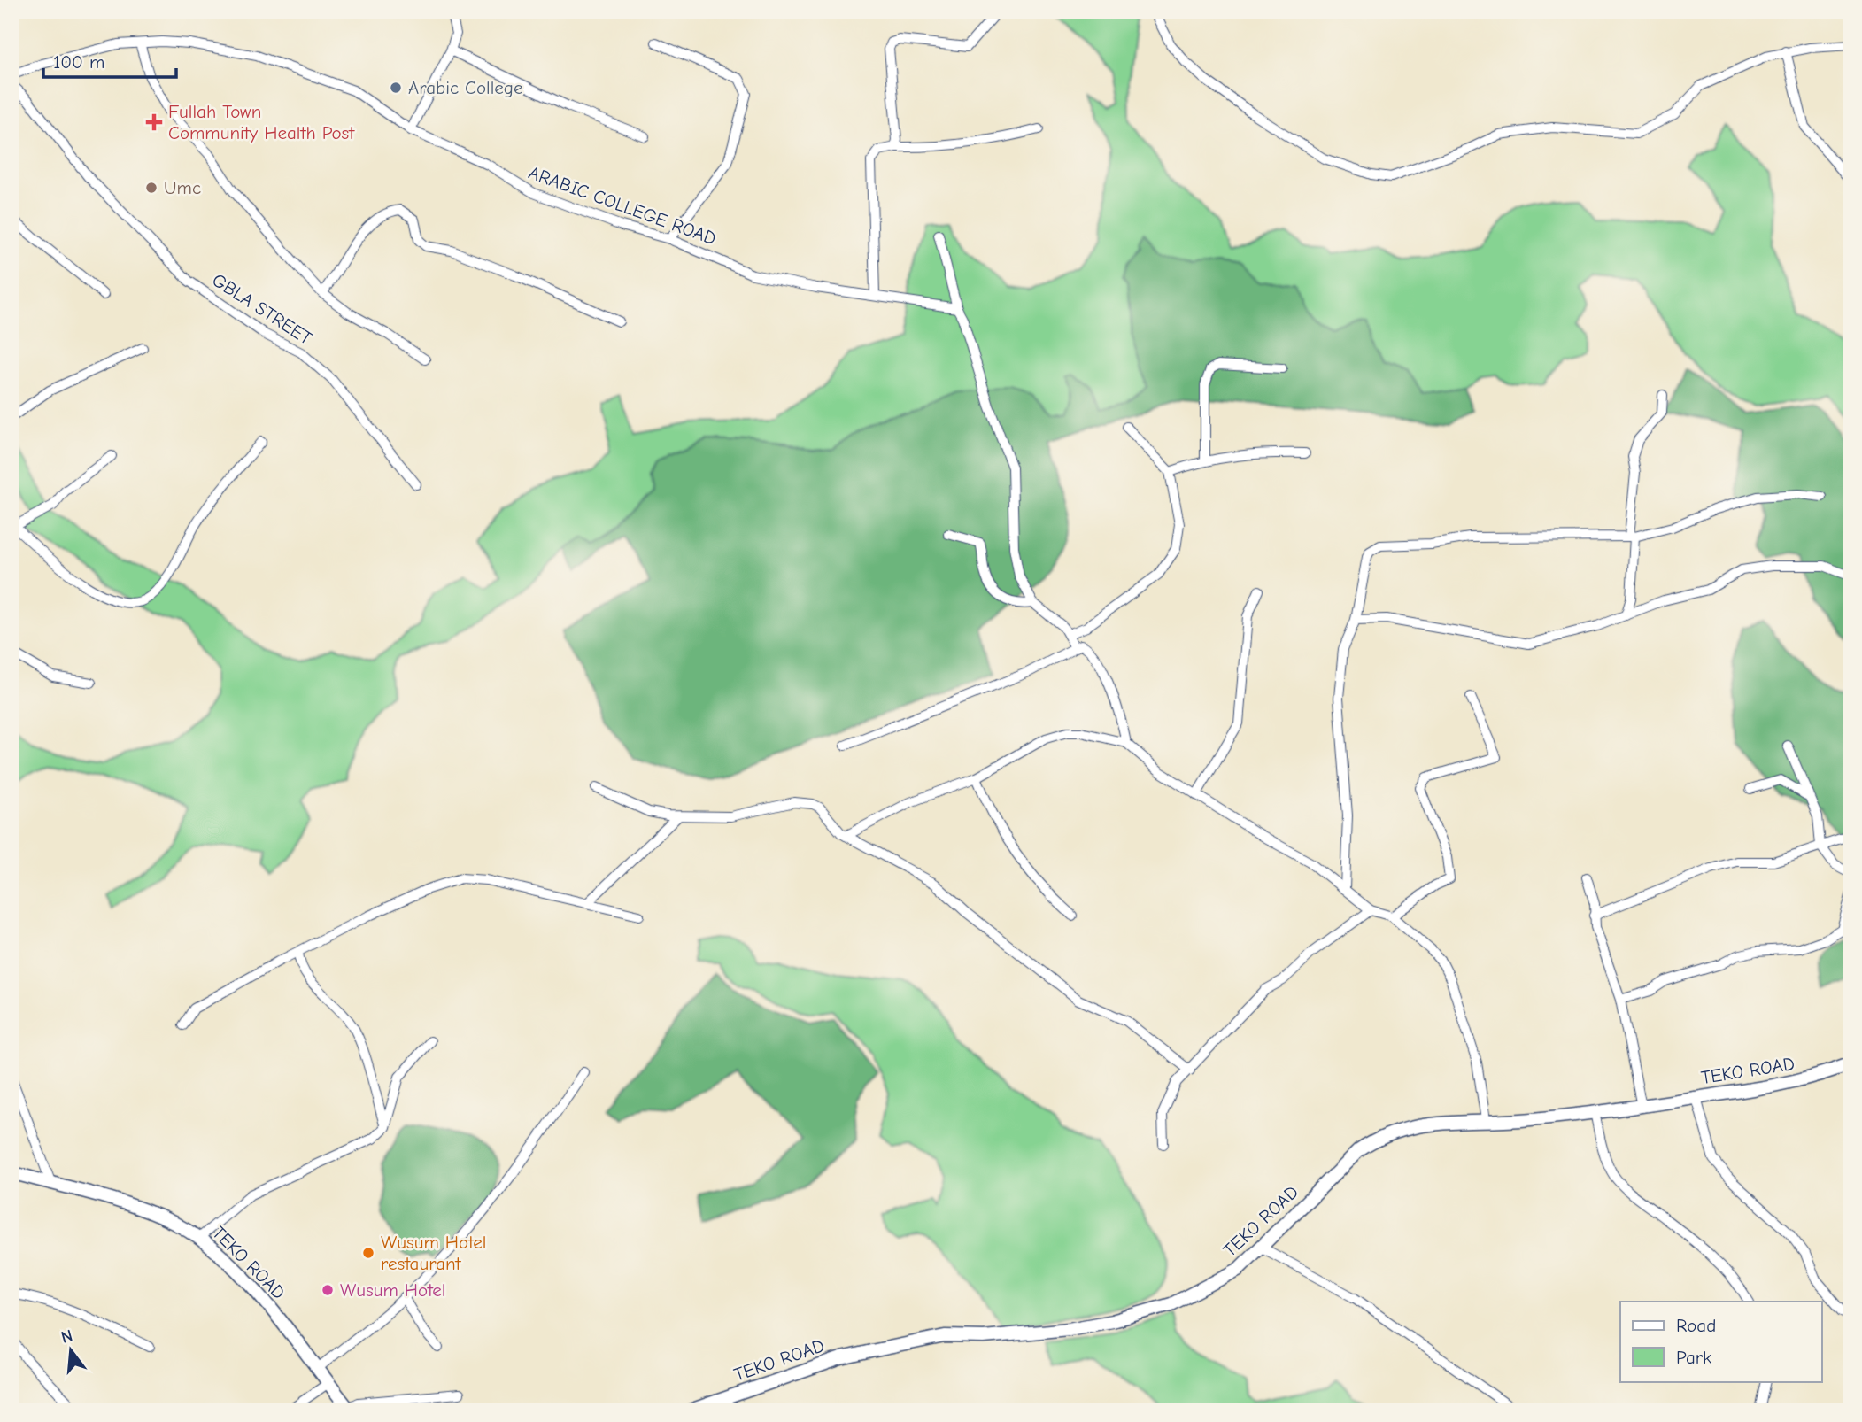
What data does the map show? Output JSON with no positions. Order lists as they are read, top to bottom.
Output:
{
  "streets": {
    "street": ["ARABIC COLLEGE ROAD", "GBLA STREET", "TEKO ROAD"]
  },
  "places": {
    "other": [
      "Arabic College",
      "Umc",
      "Wusum Hotel restaurant",
      "Wusum Hotel"
    ],
    "health": ["Fullah Town Community Health Post"]
  },
  "legend": ["Road", "Park"],
  "scale_bar": "100 m",
  "north": "top"
}
